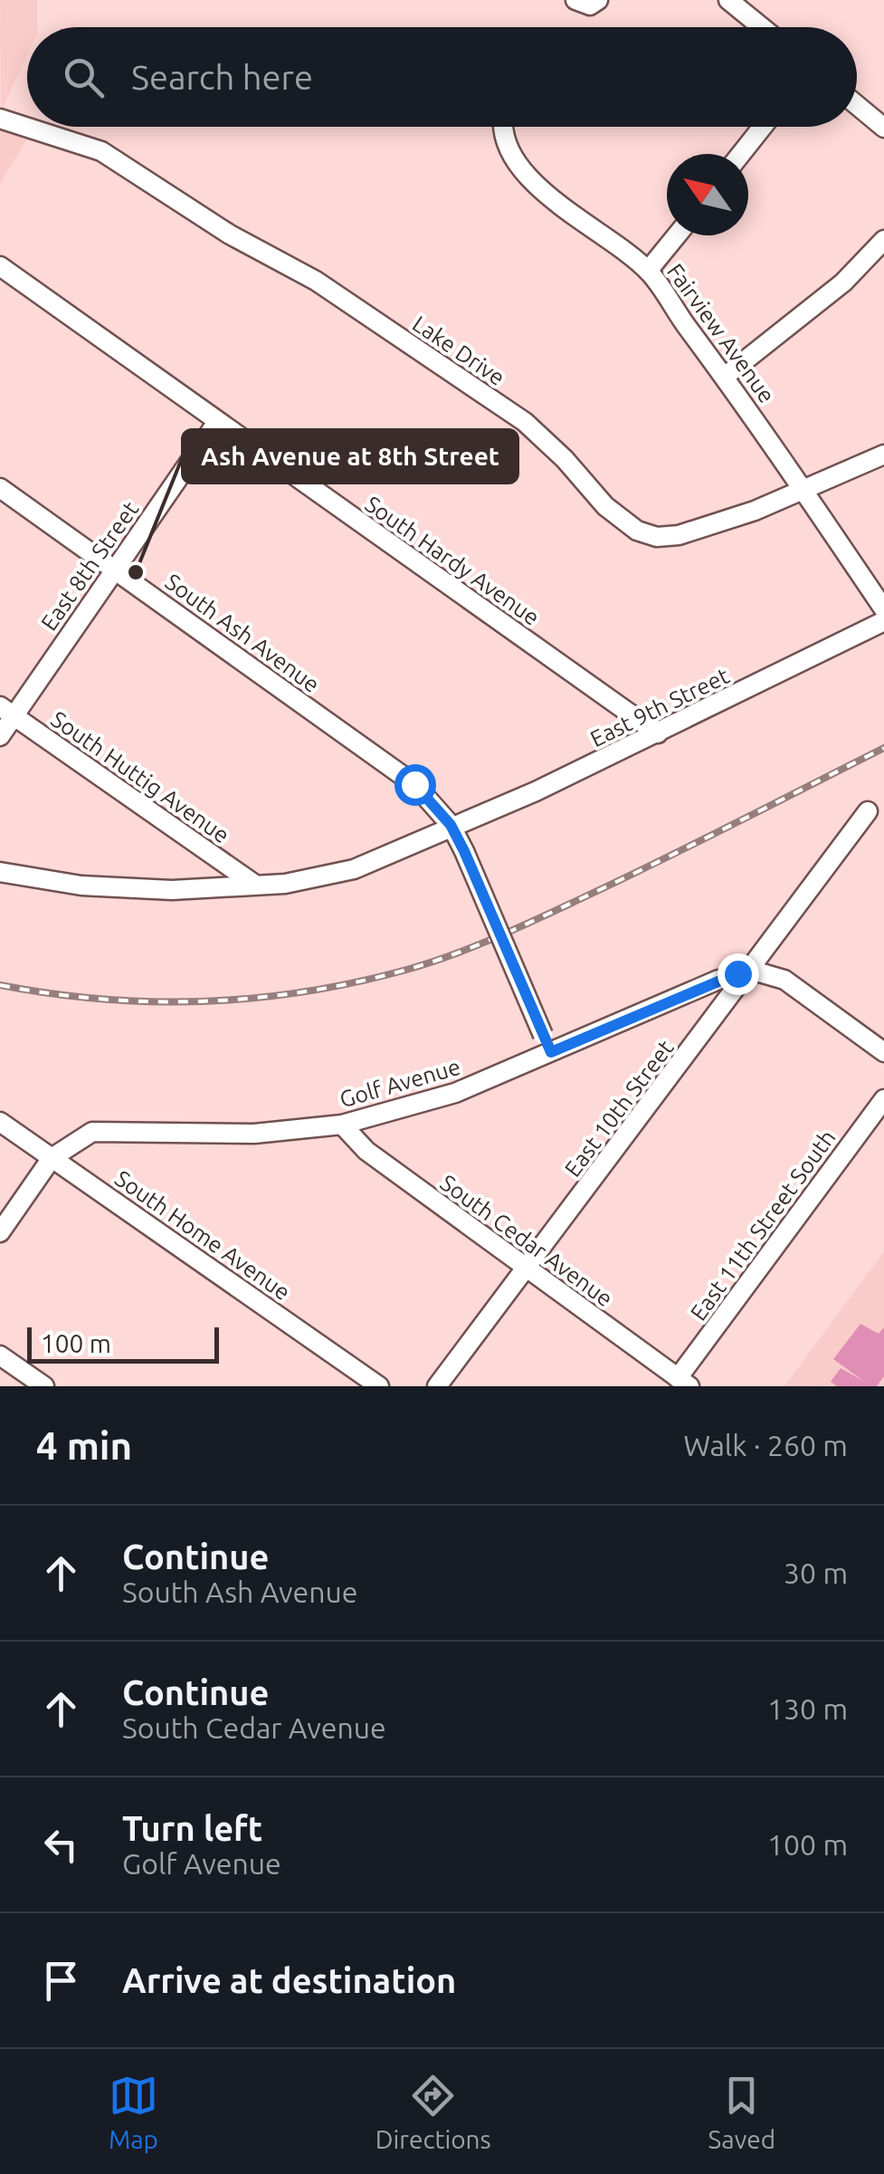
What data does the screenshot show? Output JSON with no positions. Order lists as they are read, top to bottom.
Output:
{
  "streets": {
    "street": [
      "Fairview Avenue",
      "Lake Drive",
      "South Hardy Avenue",
      "East 8th Street",
      "South Ash Avenue",
      "East 9th Street",
      "South Huttig Avenue",
      "Golf Avenue",
      "East 10th Street",
      "East 11th Street South",
      "South Home Avenue",
      "South Cedar Avenue"
    ]
  },
  "crossings": [
    ["Fairview Avenue", "Lake Drive"],
    ["South Hardy Avenue", "East 8th Street"],
    ["South Hardy Avenue", "East 9th Street"],
    ["East 8th Street", "South Ash Avenue"],
    ["East 8th Street", "South Huttig Avenue"],
    ["South Ash Avenue", "East 9th Street"],
    ["Golf Avenue", "East 10th Street"],
    ["Golf Avenue", "South Home Avenue"],
    ["Golf Avenue", "South Cedar Avenue"],
    ["East 10th Street", "South Cedar Avenue"],
    ["East 11th Street South", "South Cedar Avenue"]
  ],
  "places": ["Ash Avenue at 8th Street"],
  "scale_bar": "100 m",
  "north": "top left",
  "page": {
    "search": "Search here",
    "scale": "100 m",
    "heading": ["4 min", "Walk · 260 m"],
    "list": [
      ["Continue", "South Ash Avenue", "30 m"],
      ["Continue", "South Cedar Avenue", "130 m"],
      ["Turn left", "Golf Avenue", "100 m"],
      "Arrive at destination"
    ],
    "nav": ["Map", "Directions", "Saved"]
  }
}
